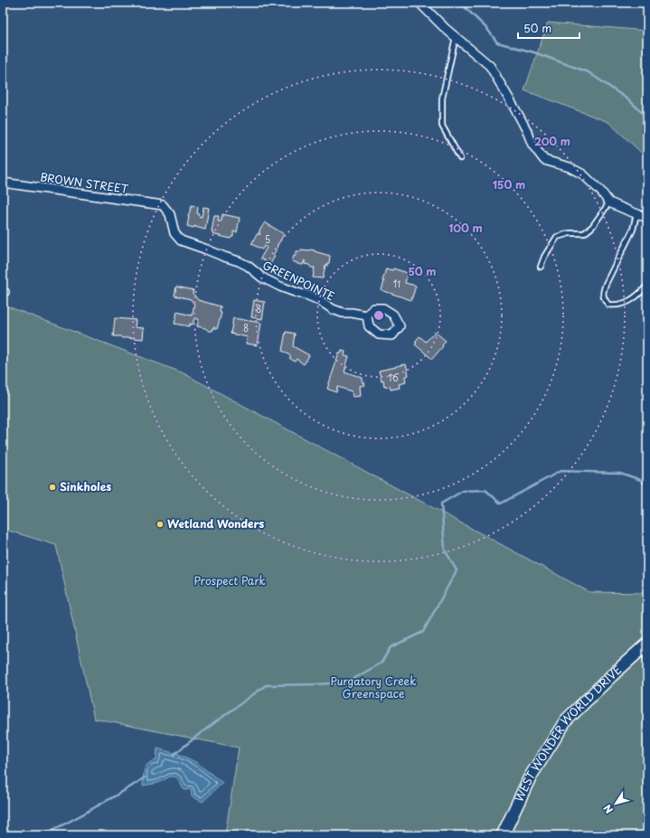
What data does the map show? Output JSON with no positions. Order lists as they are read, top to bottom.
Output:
{
  "streets": {
    "main road": ["WEST WONDER WORLD DRIVE"],
    "street": ["BROWN STREET", "GREENPOINTE"]
  },
  "crossings": [
    ["BROWN STREET", "GREENPOINTE"]
  ],
  "parks": ["Prospect Park", "Purgatory Creek Greenspace"],
  "places": ["Sinkholes", "Wetland Wonders"],
  "house_numbers": [
    "5",
    "11",
    "8",
    "8",
    "16"
  ],
  "scale_bar": "50 m",
  "north": "bottom left",
  "rings": [
    "200 m",
    "150 m",
    "100 m",
    "50 m"
  ]
}
